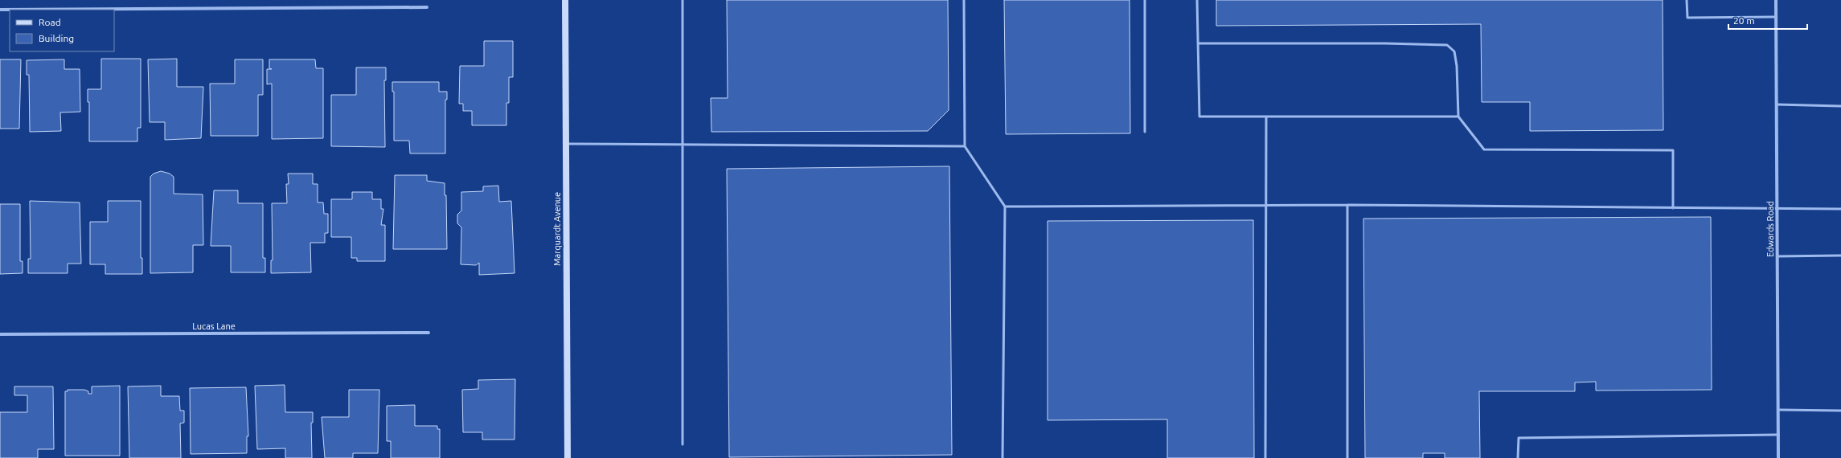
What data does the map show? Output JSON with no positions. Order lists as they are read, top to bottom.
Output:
{
  "streets": {
    "main road": ["Marquardt Avenue"],
    "street": ["Edwards Road", "Lucas Lane"]
  },
  "legend": ["Road", "Building"],
  "scale_bar": "20 m"
}
